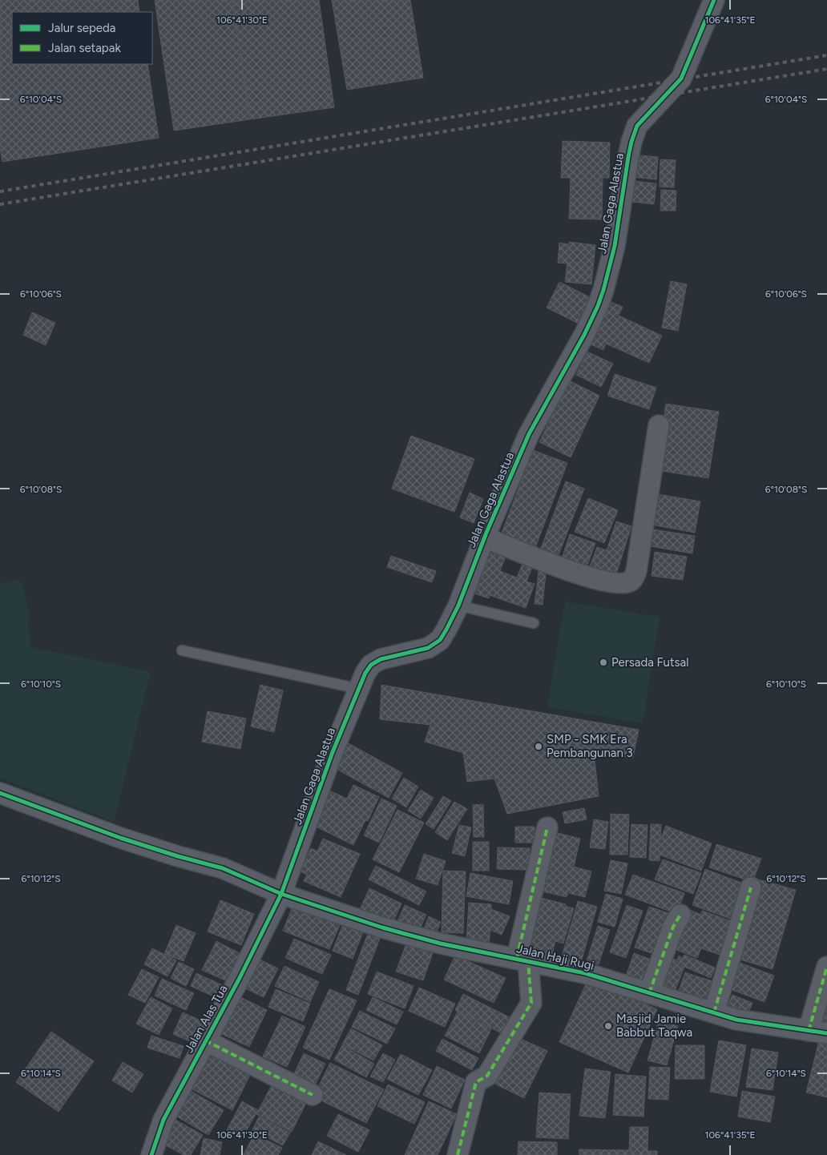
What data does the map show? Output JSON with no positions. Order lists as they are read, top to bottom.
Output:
{
  "streets": {
    "street": ["Jalan Gaga Alastua", "Jalan Haji Rugi", "Jalan Alas Tua"]
  },
  "crossings": [
    ["Jalan Gaga Alastua", "Jalan Haji Rugi"],
    ["Jalan Gaga Alastua", "Jalan Alas Tua"],
    ["Jalan Haji Rugi", "Jalan Alas Tua"]
  ],
  "places": ["Persada Futsal", "SMP - SMK Era Pembangunan 3", "Masjid Jamie Babbut Taqwa"],
  "legend": ["Jalur sepeda", "Jalan setapak"],
  "coordinates": [
    "106°41'30\"E",
    "106°41'35\"E",
    "6°10'04\"S",
    "6°10'06\"S",
    "6°10'08\"S",
    "6°10'10\"S",
    "6°10'12\"S",
    "6°10'14\"S"
  ]
}
